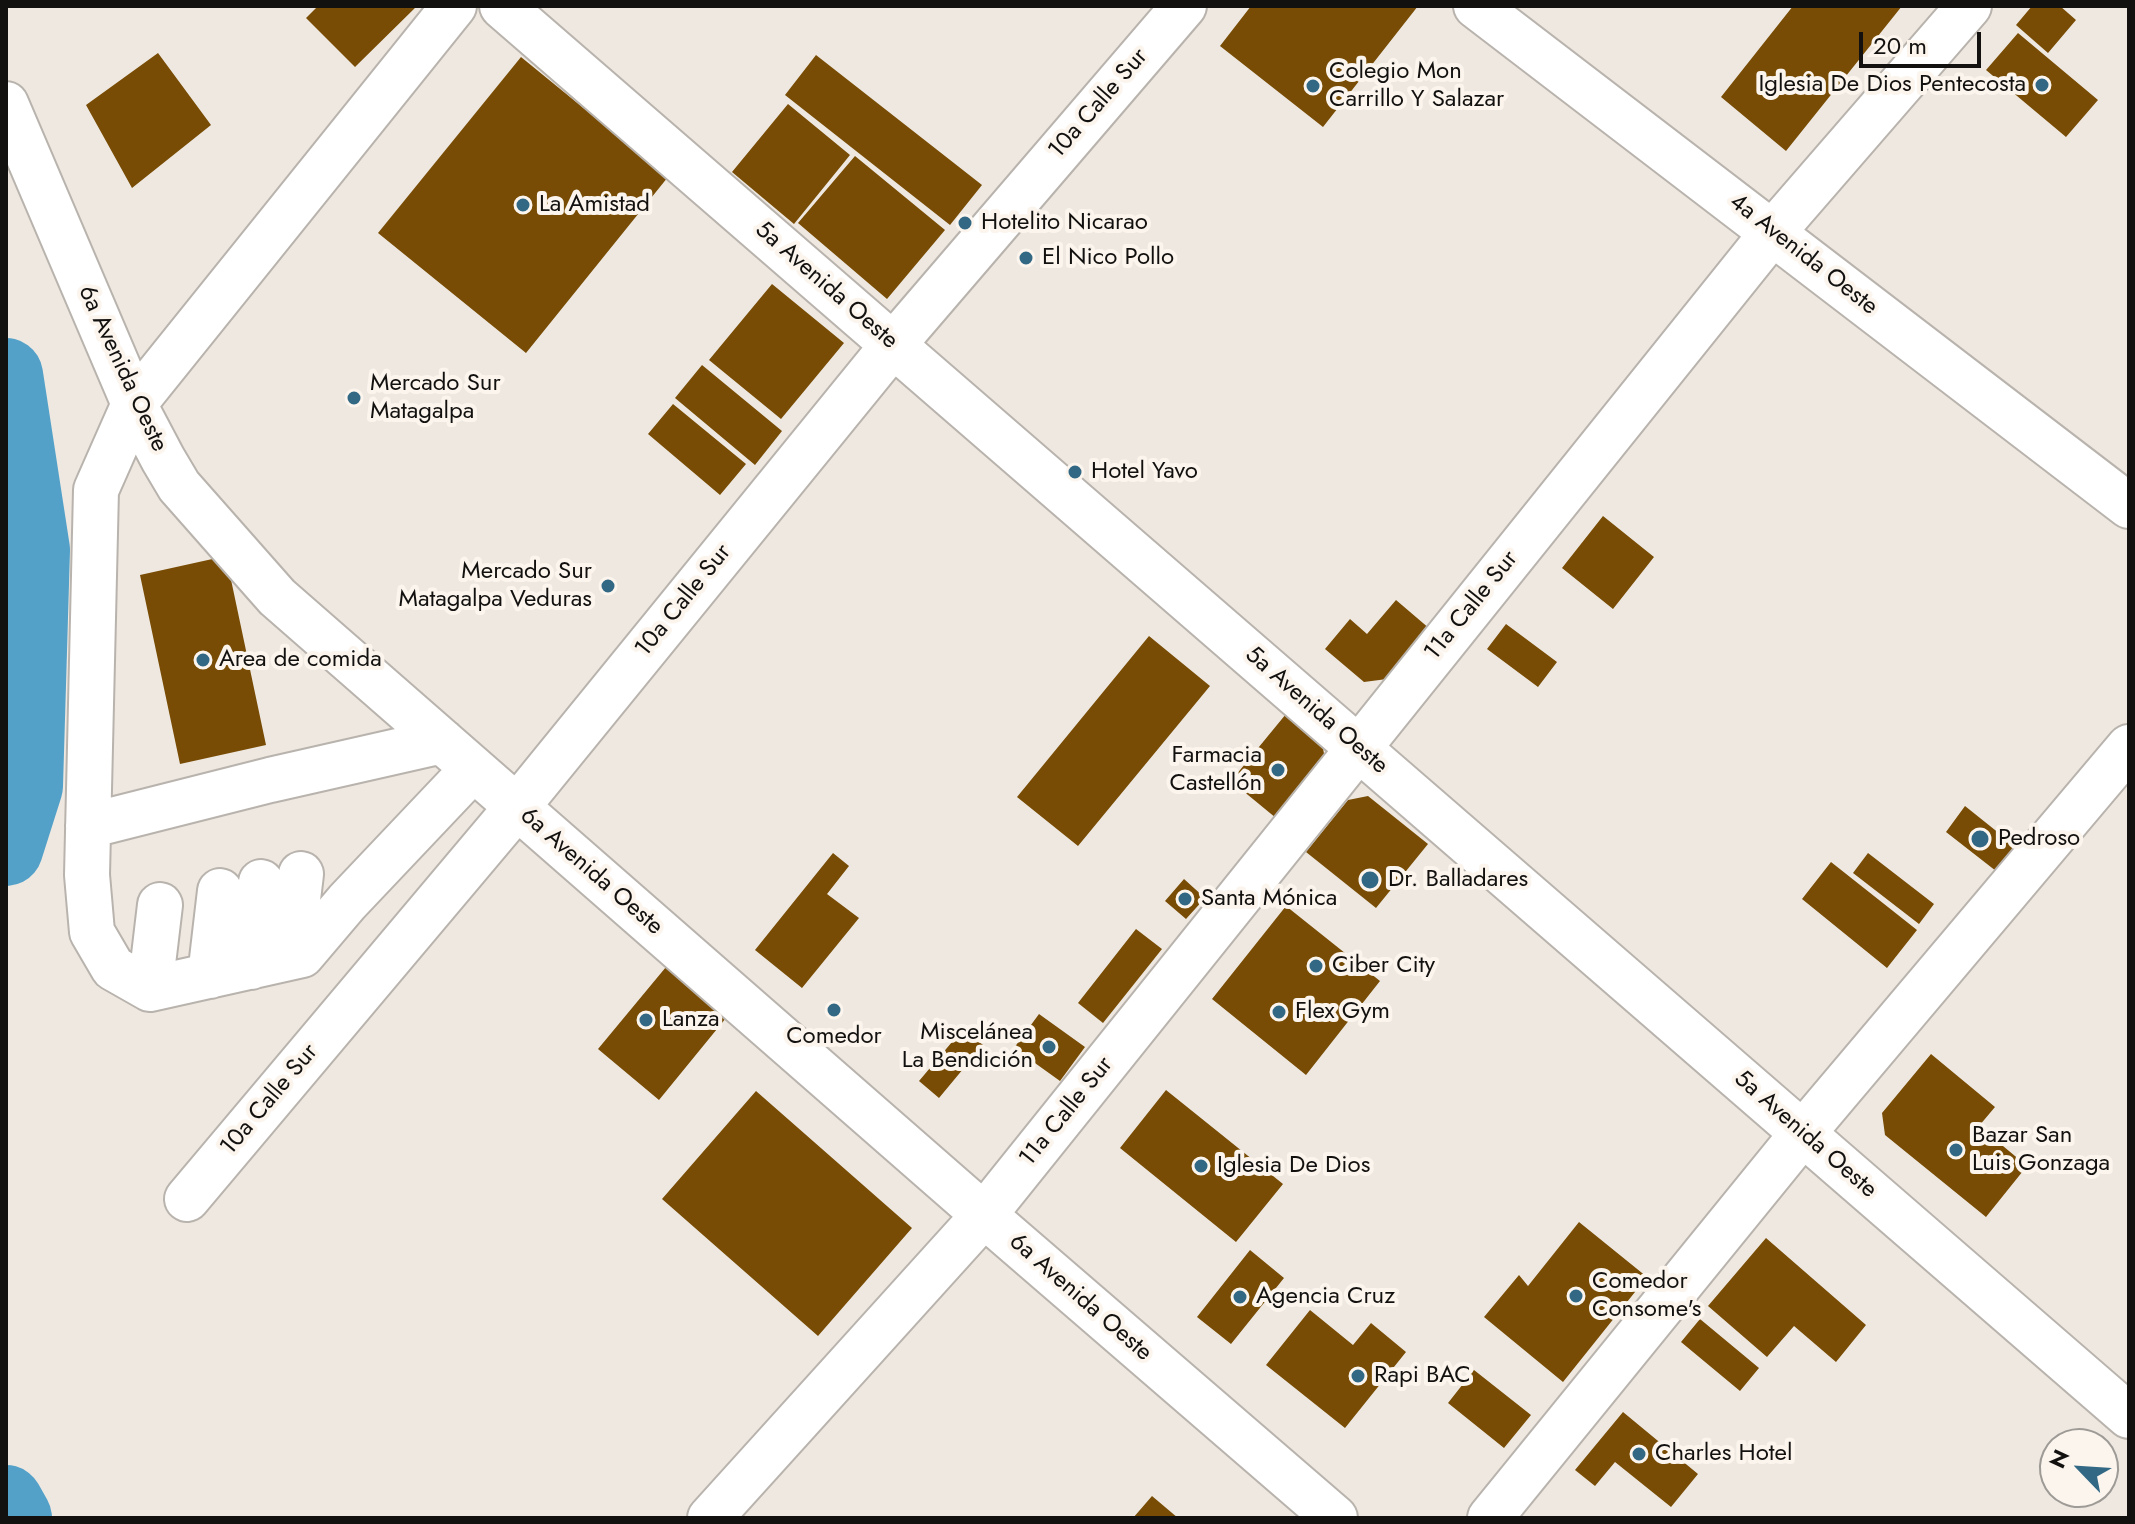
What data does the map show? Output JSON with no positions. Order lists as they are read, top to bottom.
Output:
{
  "streets": {
    "street": [
      "10a Calle Sur",
      "4a Avenida Oeste",
      "5a Avenida Oeste",
      "6a Avenida Oeste",
      "11a Calle Sur"
    ]
  },
  "crossings": [
    ["10a Calle Sur", "5a Avenida Oeste"],
    ["10a Calle Sur", "6a Avenida Oeste"],
    ["4a Avenida Oeste", "11a Calle Sur"],
    ["5a Avenida Oeste", "11a Calle Sur"],
    ["6a Avenida Oeste", "11a Calle Sur"]
  ],
  "places": [
    "Iglesia De Dios Pentecosta",
    "Colegio Mon Carrillo Y Salazar",
    "La Amistad",
    "Hotelito Nicarao",
    "El Nico Pollo",
    "Mercado Sur Matagalpa",
    "Hotel Yavo",
    "Mercado Sur Matagalpa Veduras",
    "Area de comida",
    "Farmacia Castellón",
    "Pedroso",
    "Dr. Balladares",
    "Santa Mónica",
    "Ciber City",
    "Comedor",
    "Flex Gym",
    "Lanza",
    "Miscelánea La Bendición",
    "Bazar San Luis Gonzaga",
    "Iglesia De Dios",
    "Comedor Consome's",
    "Agencia Cruz",
    "Rapi BAC",
    "Charles Hotel"
  ],
  "scale_bar": "20 m",
  "north": "top left"
}
